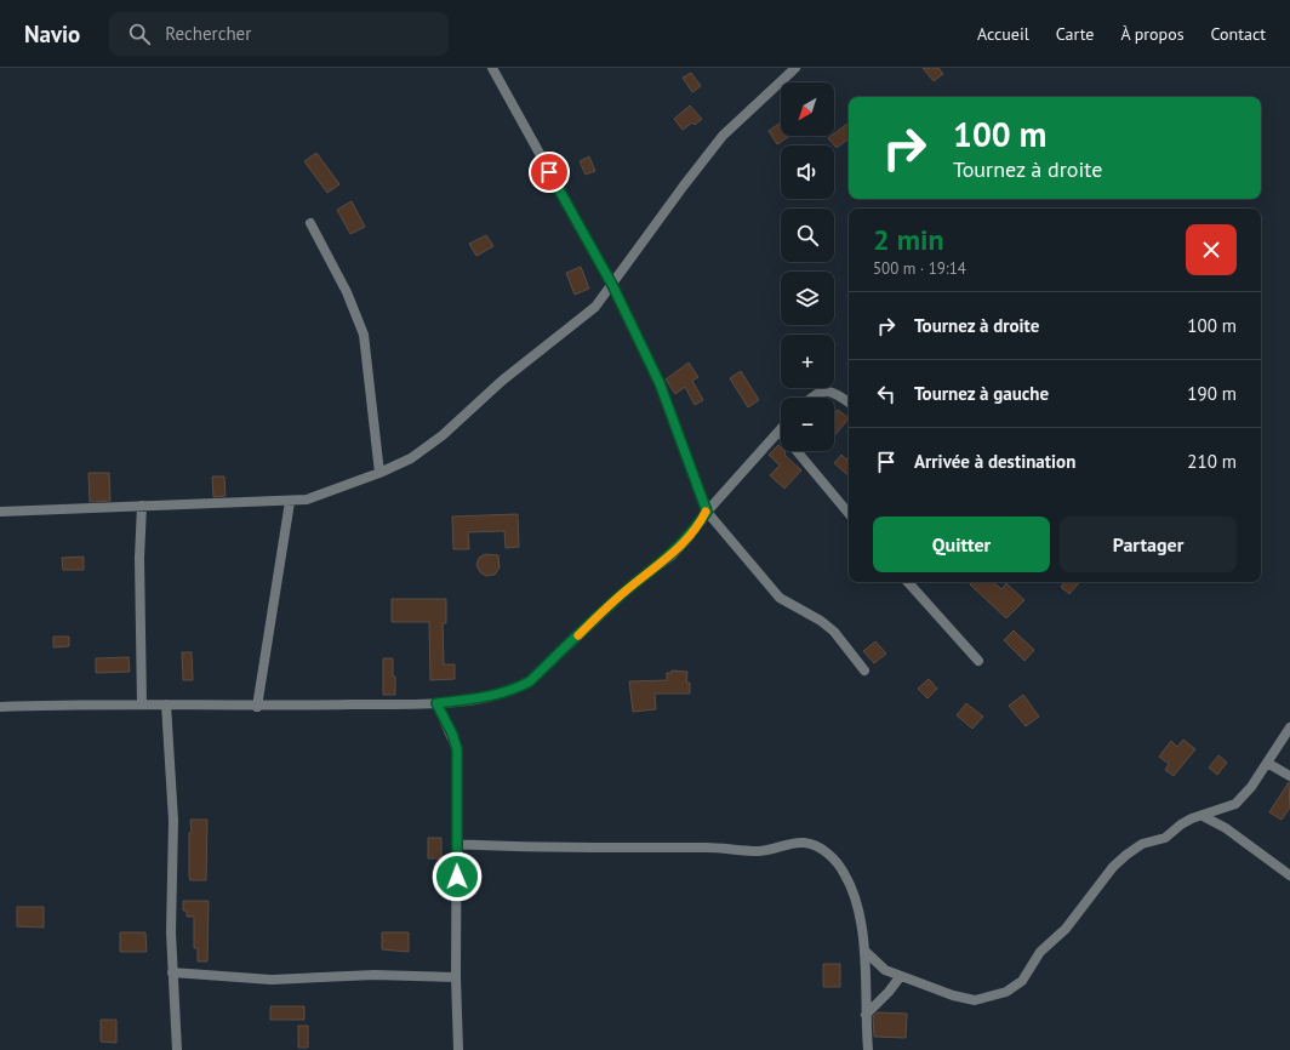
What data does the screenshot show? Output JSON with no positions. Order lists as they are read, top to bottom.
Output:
{
  "north": "bottom left",
  "page": {
    "header": "Navio",
    "search": "Rechercher",
    "nav": [
      "Accueil",
      "Carte",
      "À propos",
      "Contact"
    ],
    "map_buttons": ["+", "−"],
    "turn": ["100 m", "Tournez à droite"],
    "heading": ["2 min", "500 m · 19:14"],
    "list": [
      {
        "name": "Tournez à droite",
        "value": "100 m"
      },
      {
        "name": "Tournez à gauche",
        "value": "190 m"
      },
      {
        "name": "Arrivée à destination",
        "value": "210 m"
      }
    ],
    "buttons": ["Quitter", "Partager"]
  }
}
